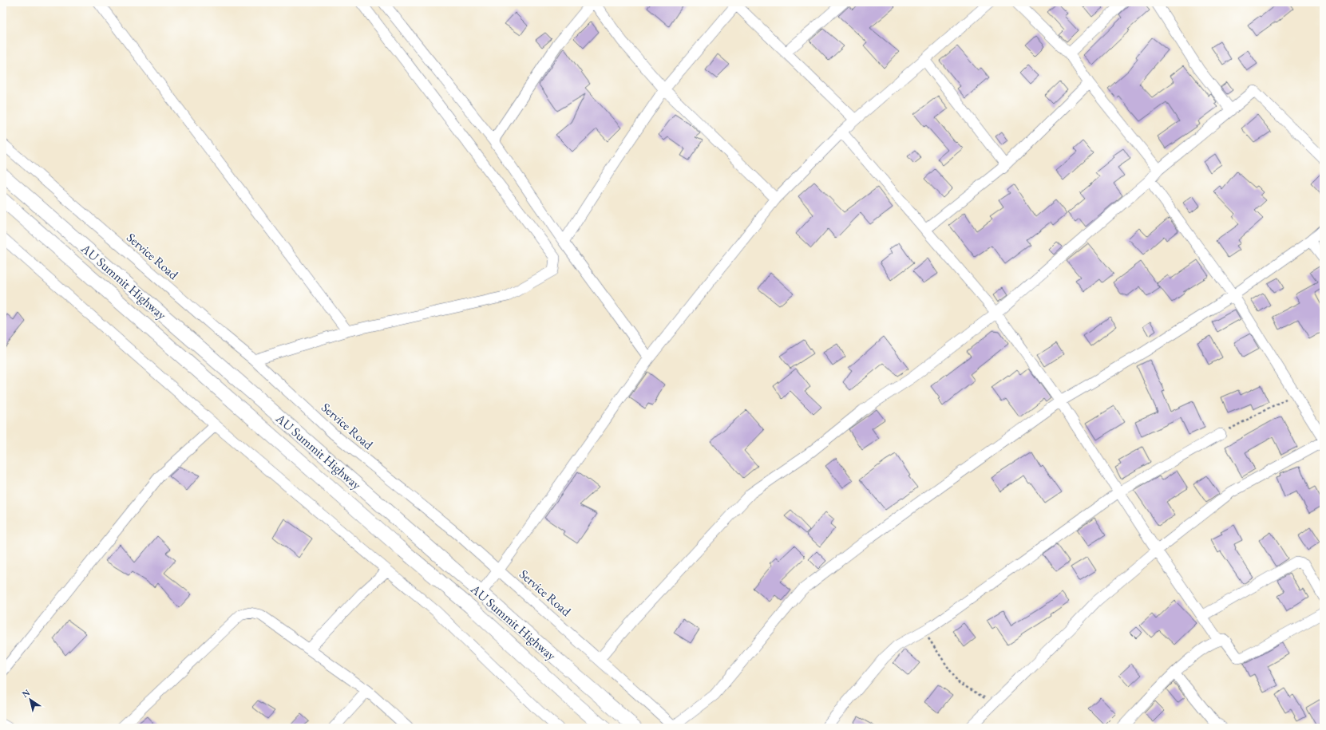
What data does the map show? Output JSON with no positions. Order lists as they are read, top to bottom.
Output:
{
  "streets": {
    "main road": ["AU Summit Highway"],
    "street": ["Service Road"]
  },
  "north": "top left"
}
